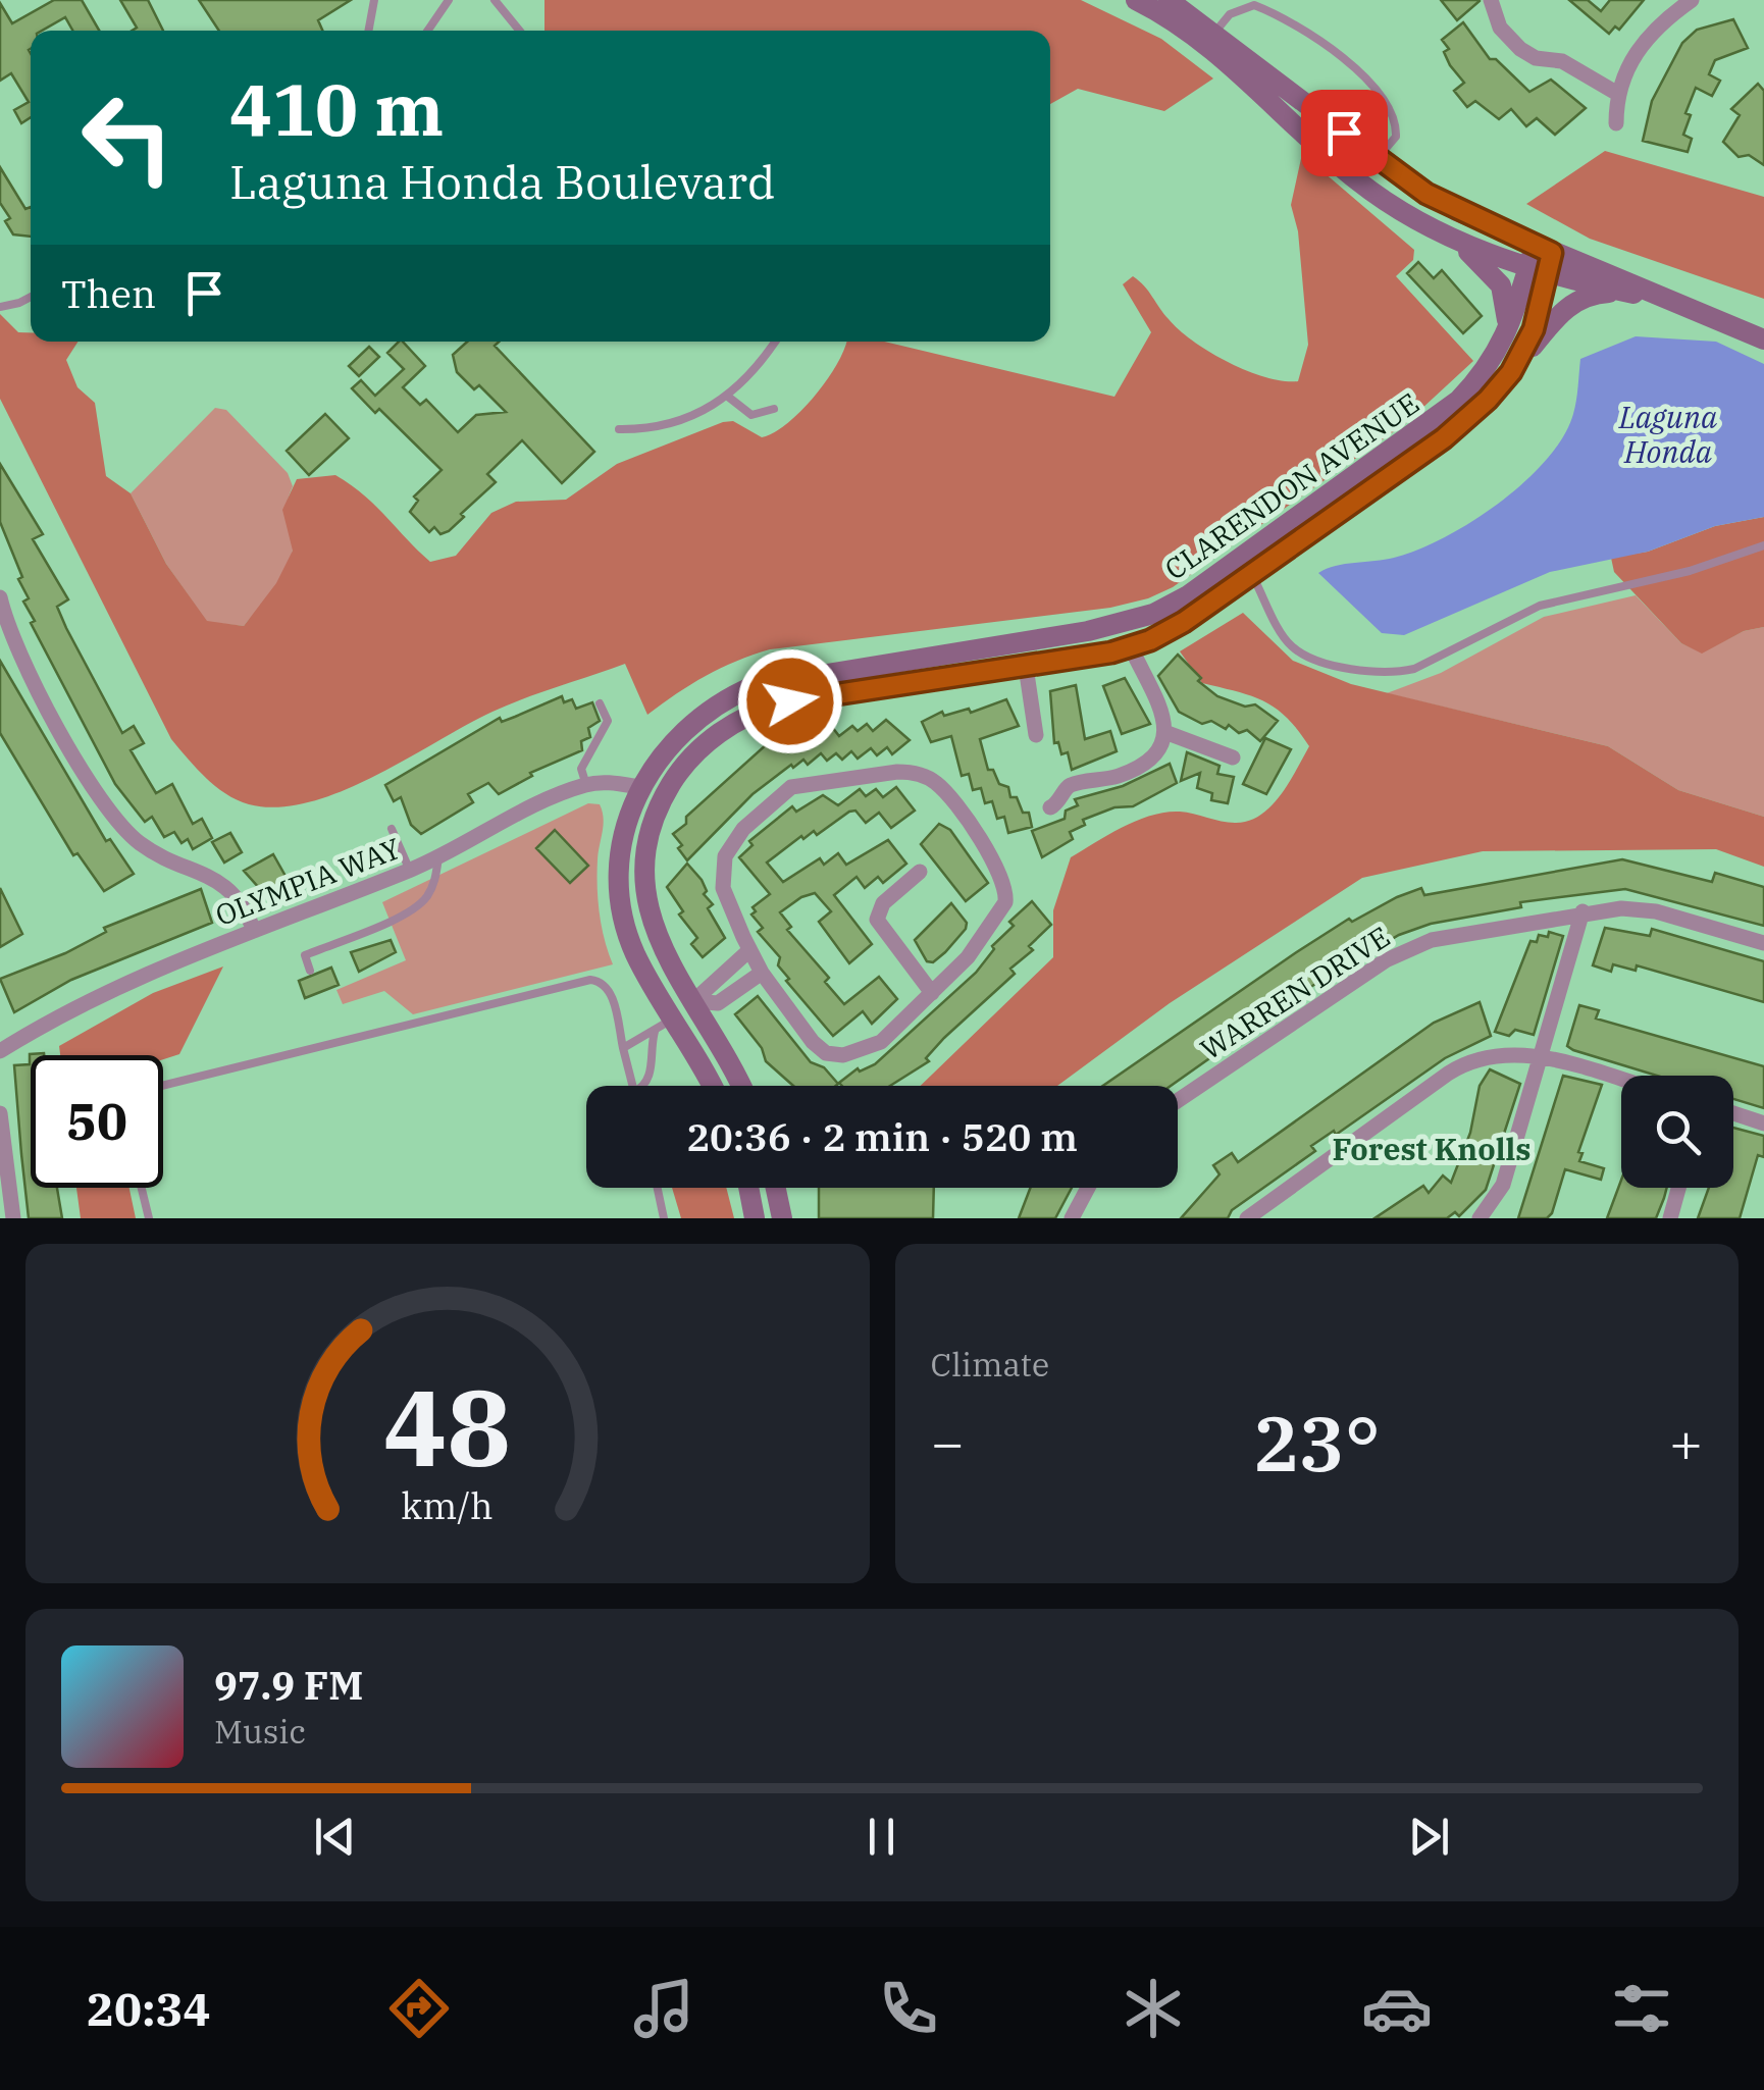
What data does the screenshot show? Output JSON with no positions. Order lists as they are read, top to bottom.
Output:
{
  "streets": {
    "main road": ["CLARENDON AVENUE"],
    "street": ["OLYMPIA WAY", "WARREN DRIVE"]
  },
  "crossings": [
    ["CLARENDON AVENUE", "OLYMPIA WAY"]
  ],
  "districts": ["Forest Knolls"],
  "water": ["Laguna Honda"],
  "page": {
    "turn": ["410 m", "Laguna Honda Boulevard"],
    "then": "Then",
    "limit": "50",
    "trip": "20:36 · 2 min · 520 m",
    "tile": "Climate",
    "heat": ["−", "23°", "+"],
    "song": ["97.9 FM", "Music"],
    "tabs": "20:34",
    "gauge": ["48", "km/h"]
  }
}
